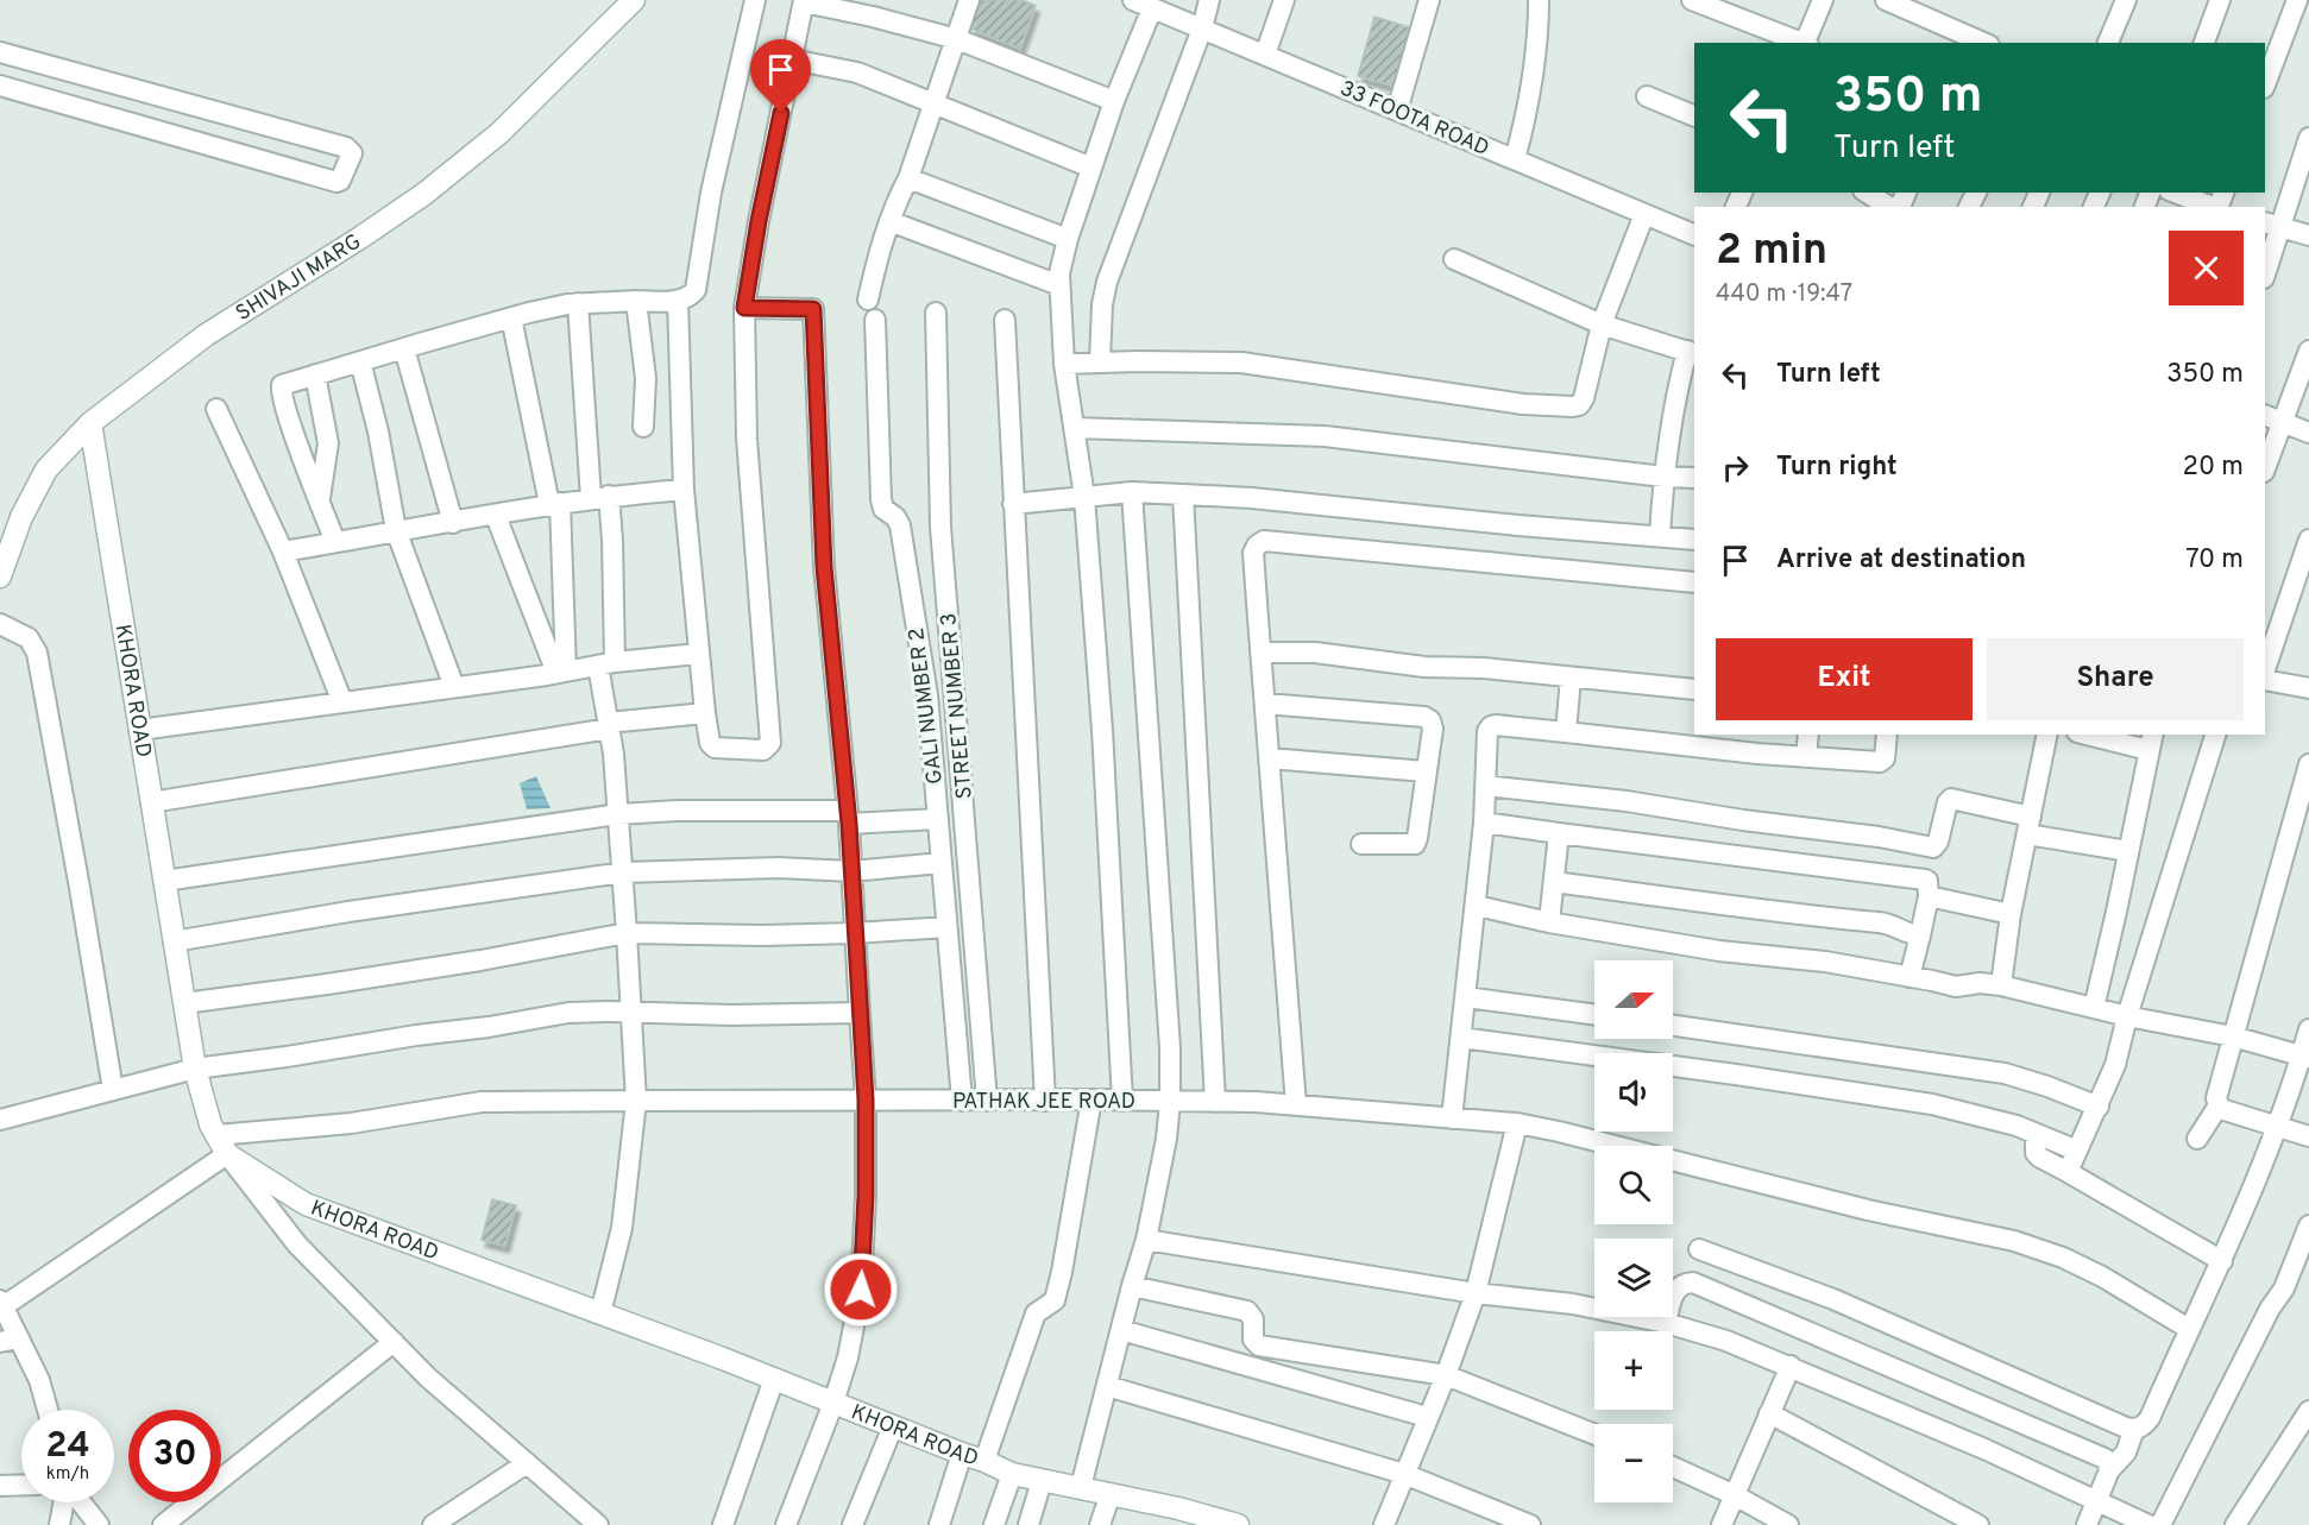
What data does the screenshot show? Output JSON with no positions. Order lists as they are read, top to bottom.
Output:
{
  "streets": {
    "street": [
      "33 FOOTA ROAD",
      "SHIVAJI MARG",
      "KHORA ROAD",
      "GALI NUMBER 2",
      "STREET NUMBER 3",
      "PATHAK JEE ROAD"
    ]
  },
  "crossings": [
    ["SHIVAJI MARG", "KHORA ROAD"],
    ["KHORA ROAD", "PATHAK JEE ROAD"],
    ["GALI NUMBER 2", "PATHAK JEE ROAD"],
    ["STREET NUMBER 3", "PATHAK JEE ROAD"]
  ],
  "north": "right",
  "page": {
    "turn": ["350 m", "Turn left"],
    "heading": ["2 min", "440 m · 19:47"],
    "list": [
      {
        "name": "Turn left",
        "value": "350 m"
      },
      {
        "name": "Turn right",
        "value": "20 m"
      },
      {
        "name": "Arrive at destination",
        "value": "70 m"
      }
    ],
    "buttons": ["Exit", "Share"],
    "map_buttons": ["+", "−"],
    "speed": "24 km/h",
    "limit": "30"
  }
}
